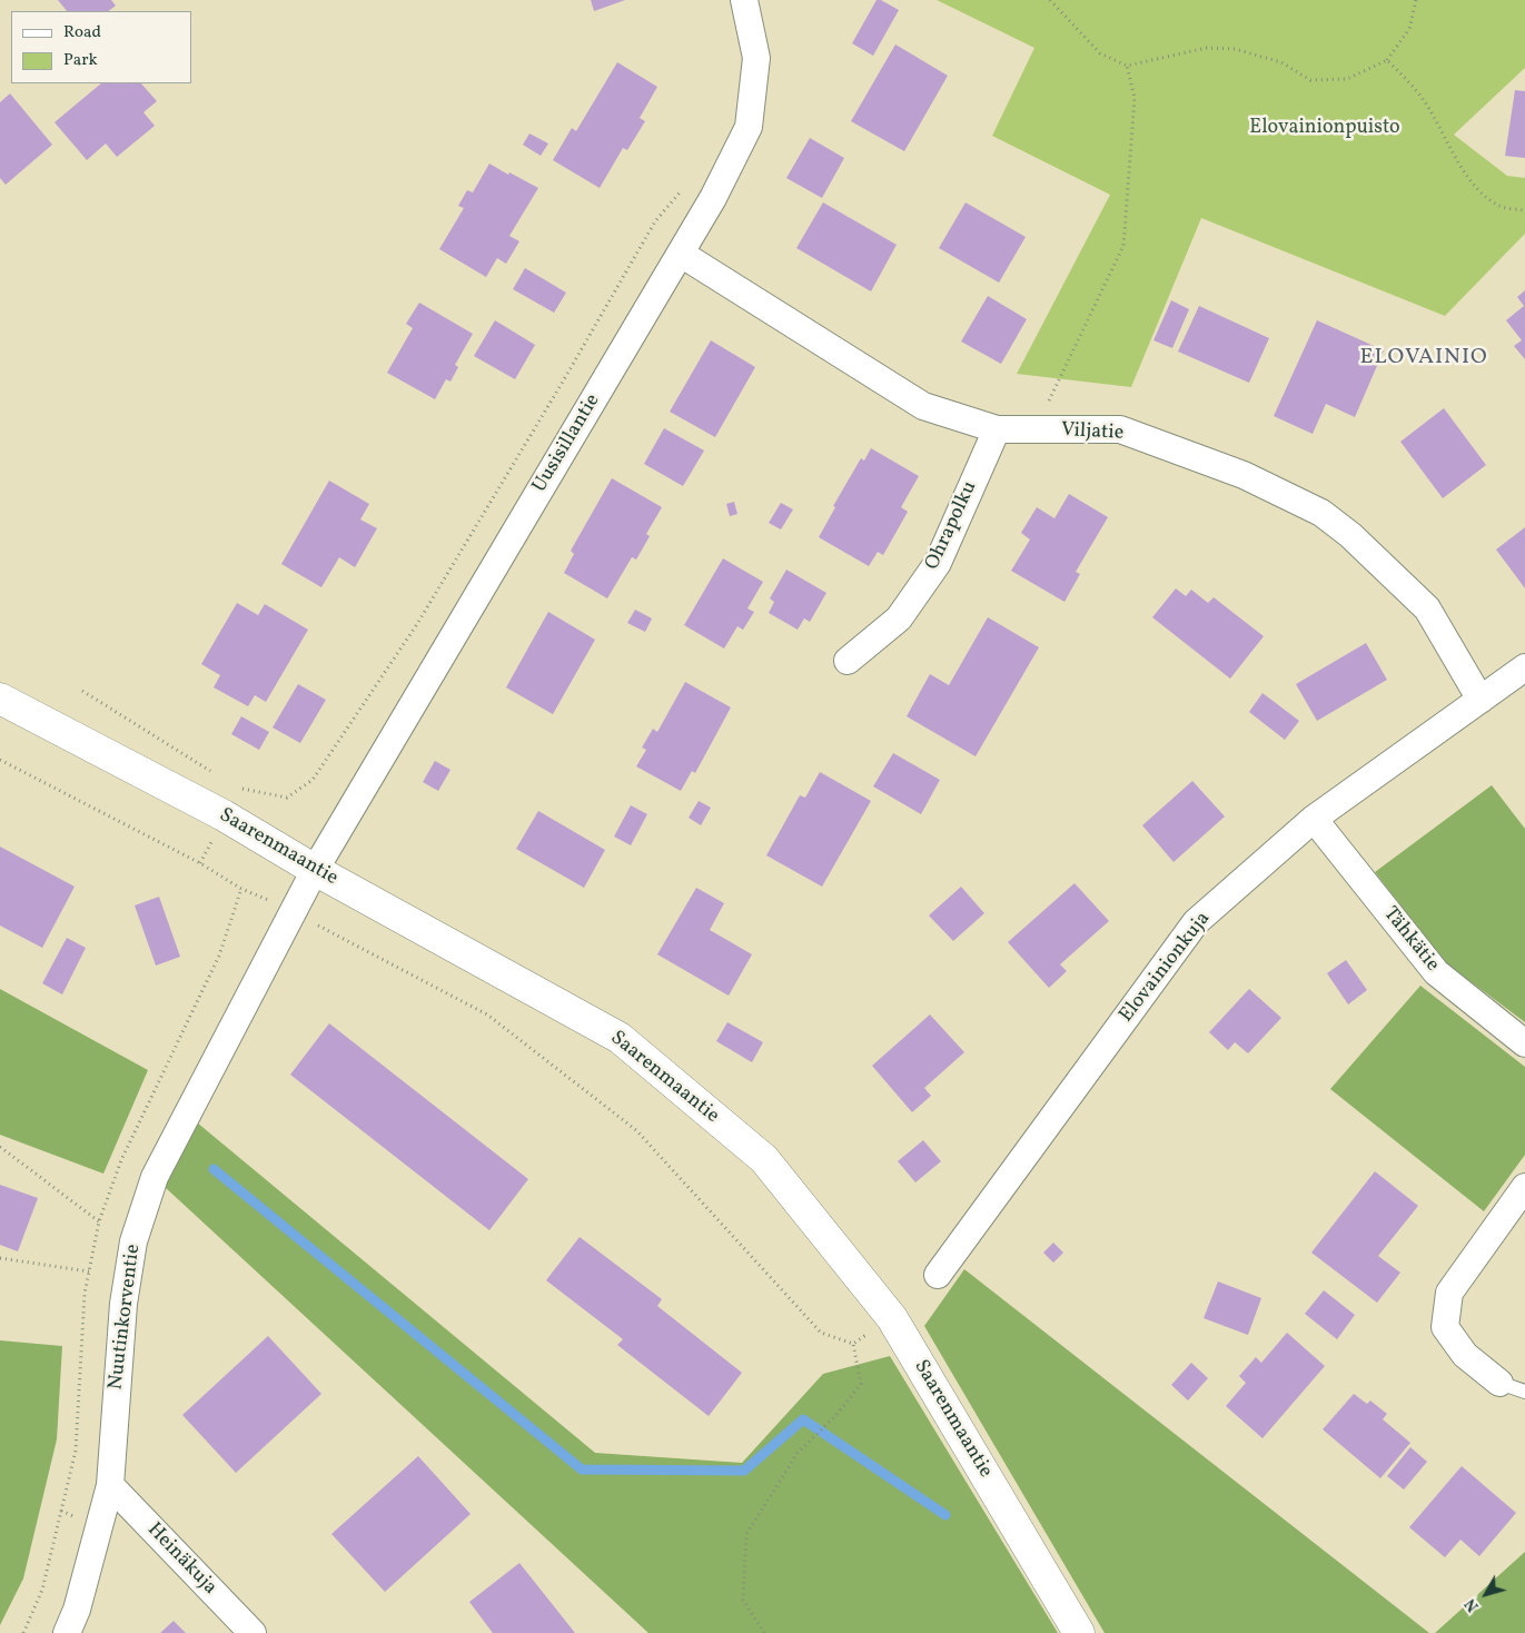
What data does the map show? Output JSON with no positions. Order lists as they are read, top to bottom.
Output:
{
  "streets": {
    "street": [
      "Viljatie",
      "Uusisillantie",
      "Ohrapolku",
      "Saarenmaantie",
      "Tähkätie",
      "Elovainionkuja",
      "Nuutinkorventie",
      "Heinäkuja"
    ]
  },
  "crossings": [
    ["Viljatie", "Uusisillantie"],
    ["Viljatie", "Ohrapolku"],
    ["Viljatie", "Elovainionkuja"],
    ["Uusisillantie", "Saarenmaantie"],
    ["Uusisillantie", "Nuutinkorventie"],
    ["Saarenmaantie", "Nuutinkorventie"],
    ["Tähkätie", "Elovainionkuja"],
    ["Nuutinkorventie", "Heinäkuja"]
  ],
  "districts": ["ELOVAINIO"],
  "parks": ["Elovainionpuisto"],
  "legend": ["Road", "Park"],
  "north": "bottom left"
}
